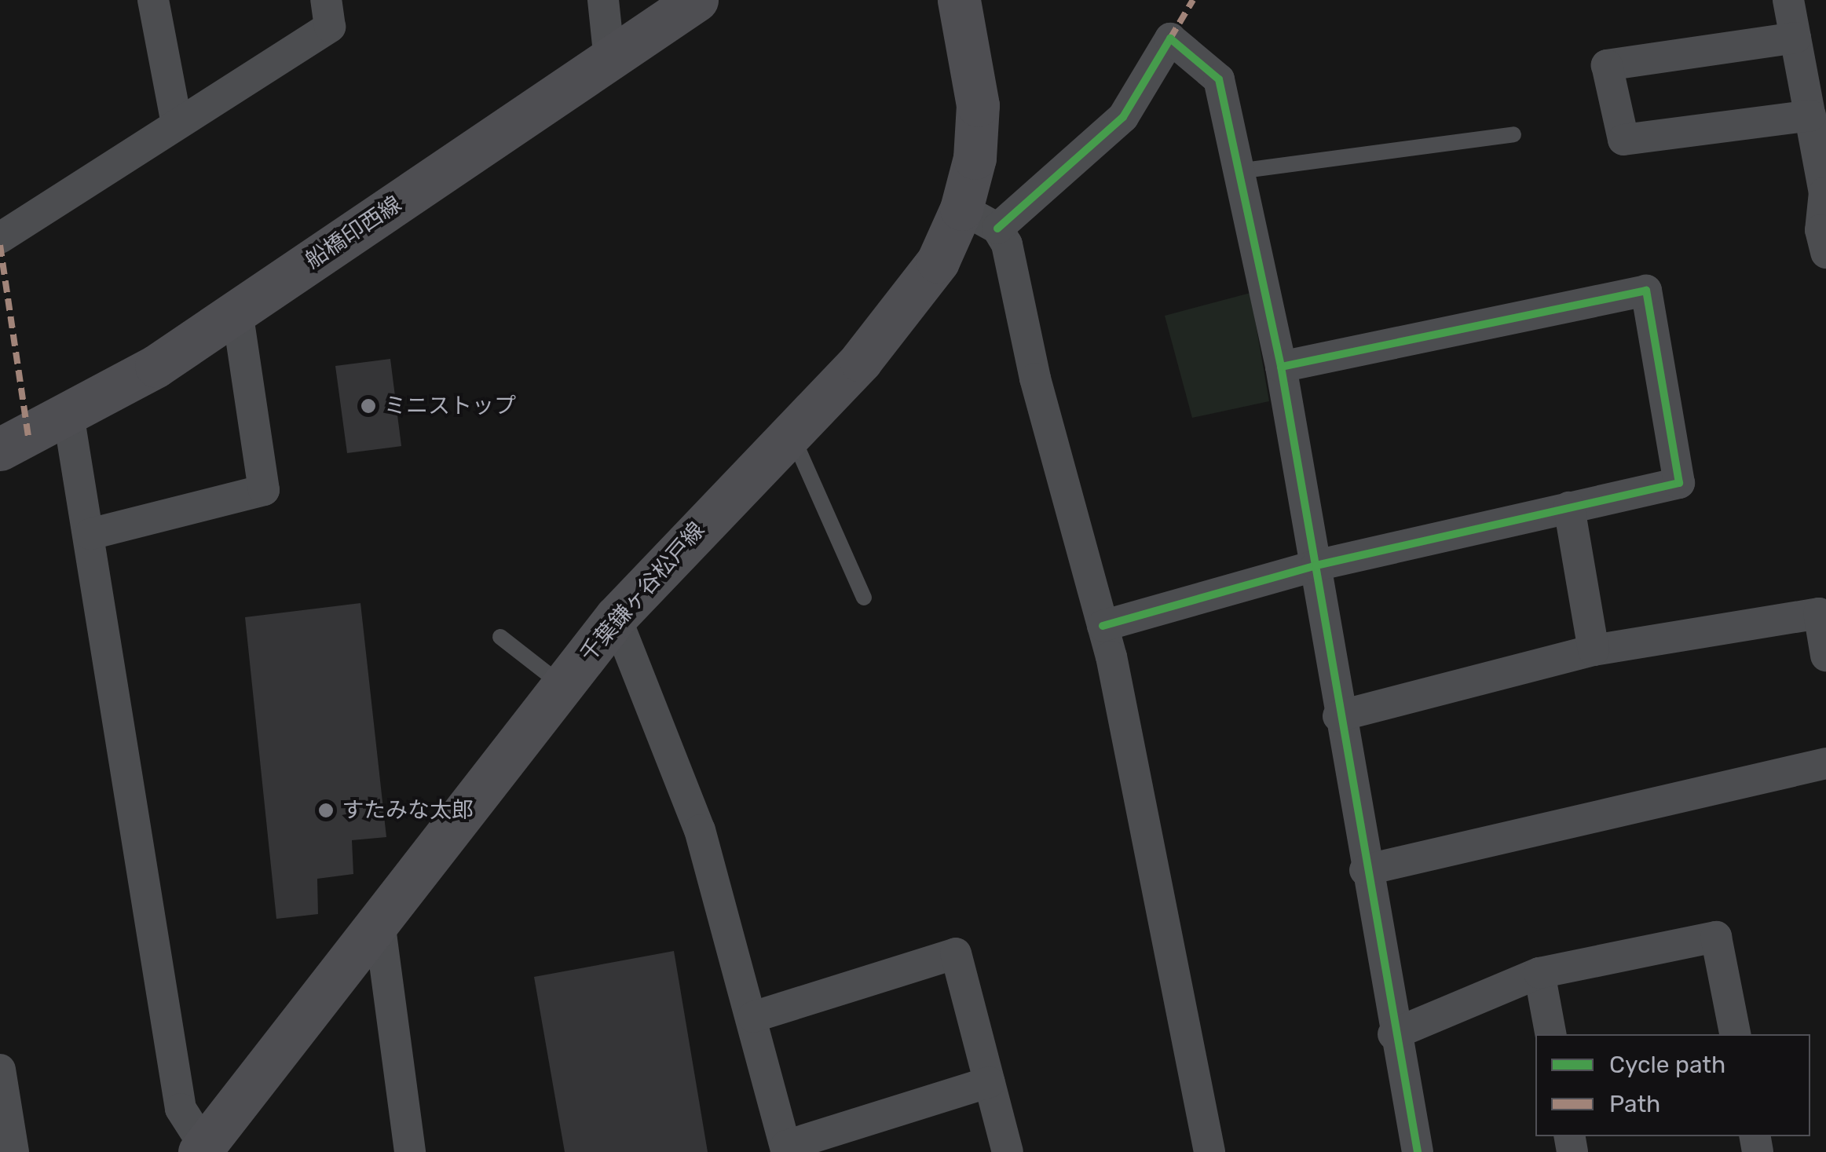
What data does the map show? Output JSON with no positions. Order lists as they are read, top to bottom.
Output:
{
  "streets": {
    "main road": ["船橋印西線", "千葉鎌ヶ谷松戸線"]
  },
  "places": ["ミニストップ", "すたみな太郎"],
  "legend": ["Cycle path", "Path"]
}
